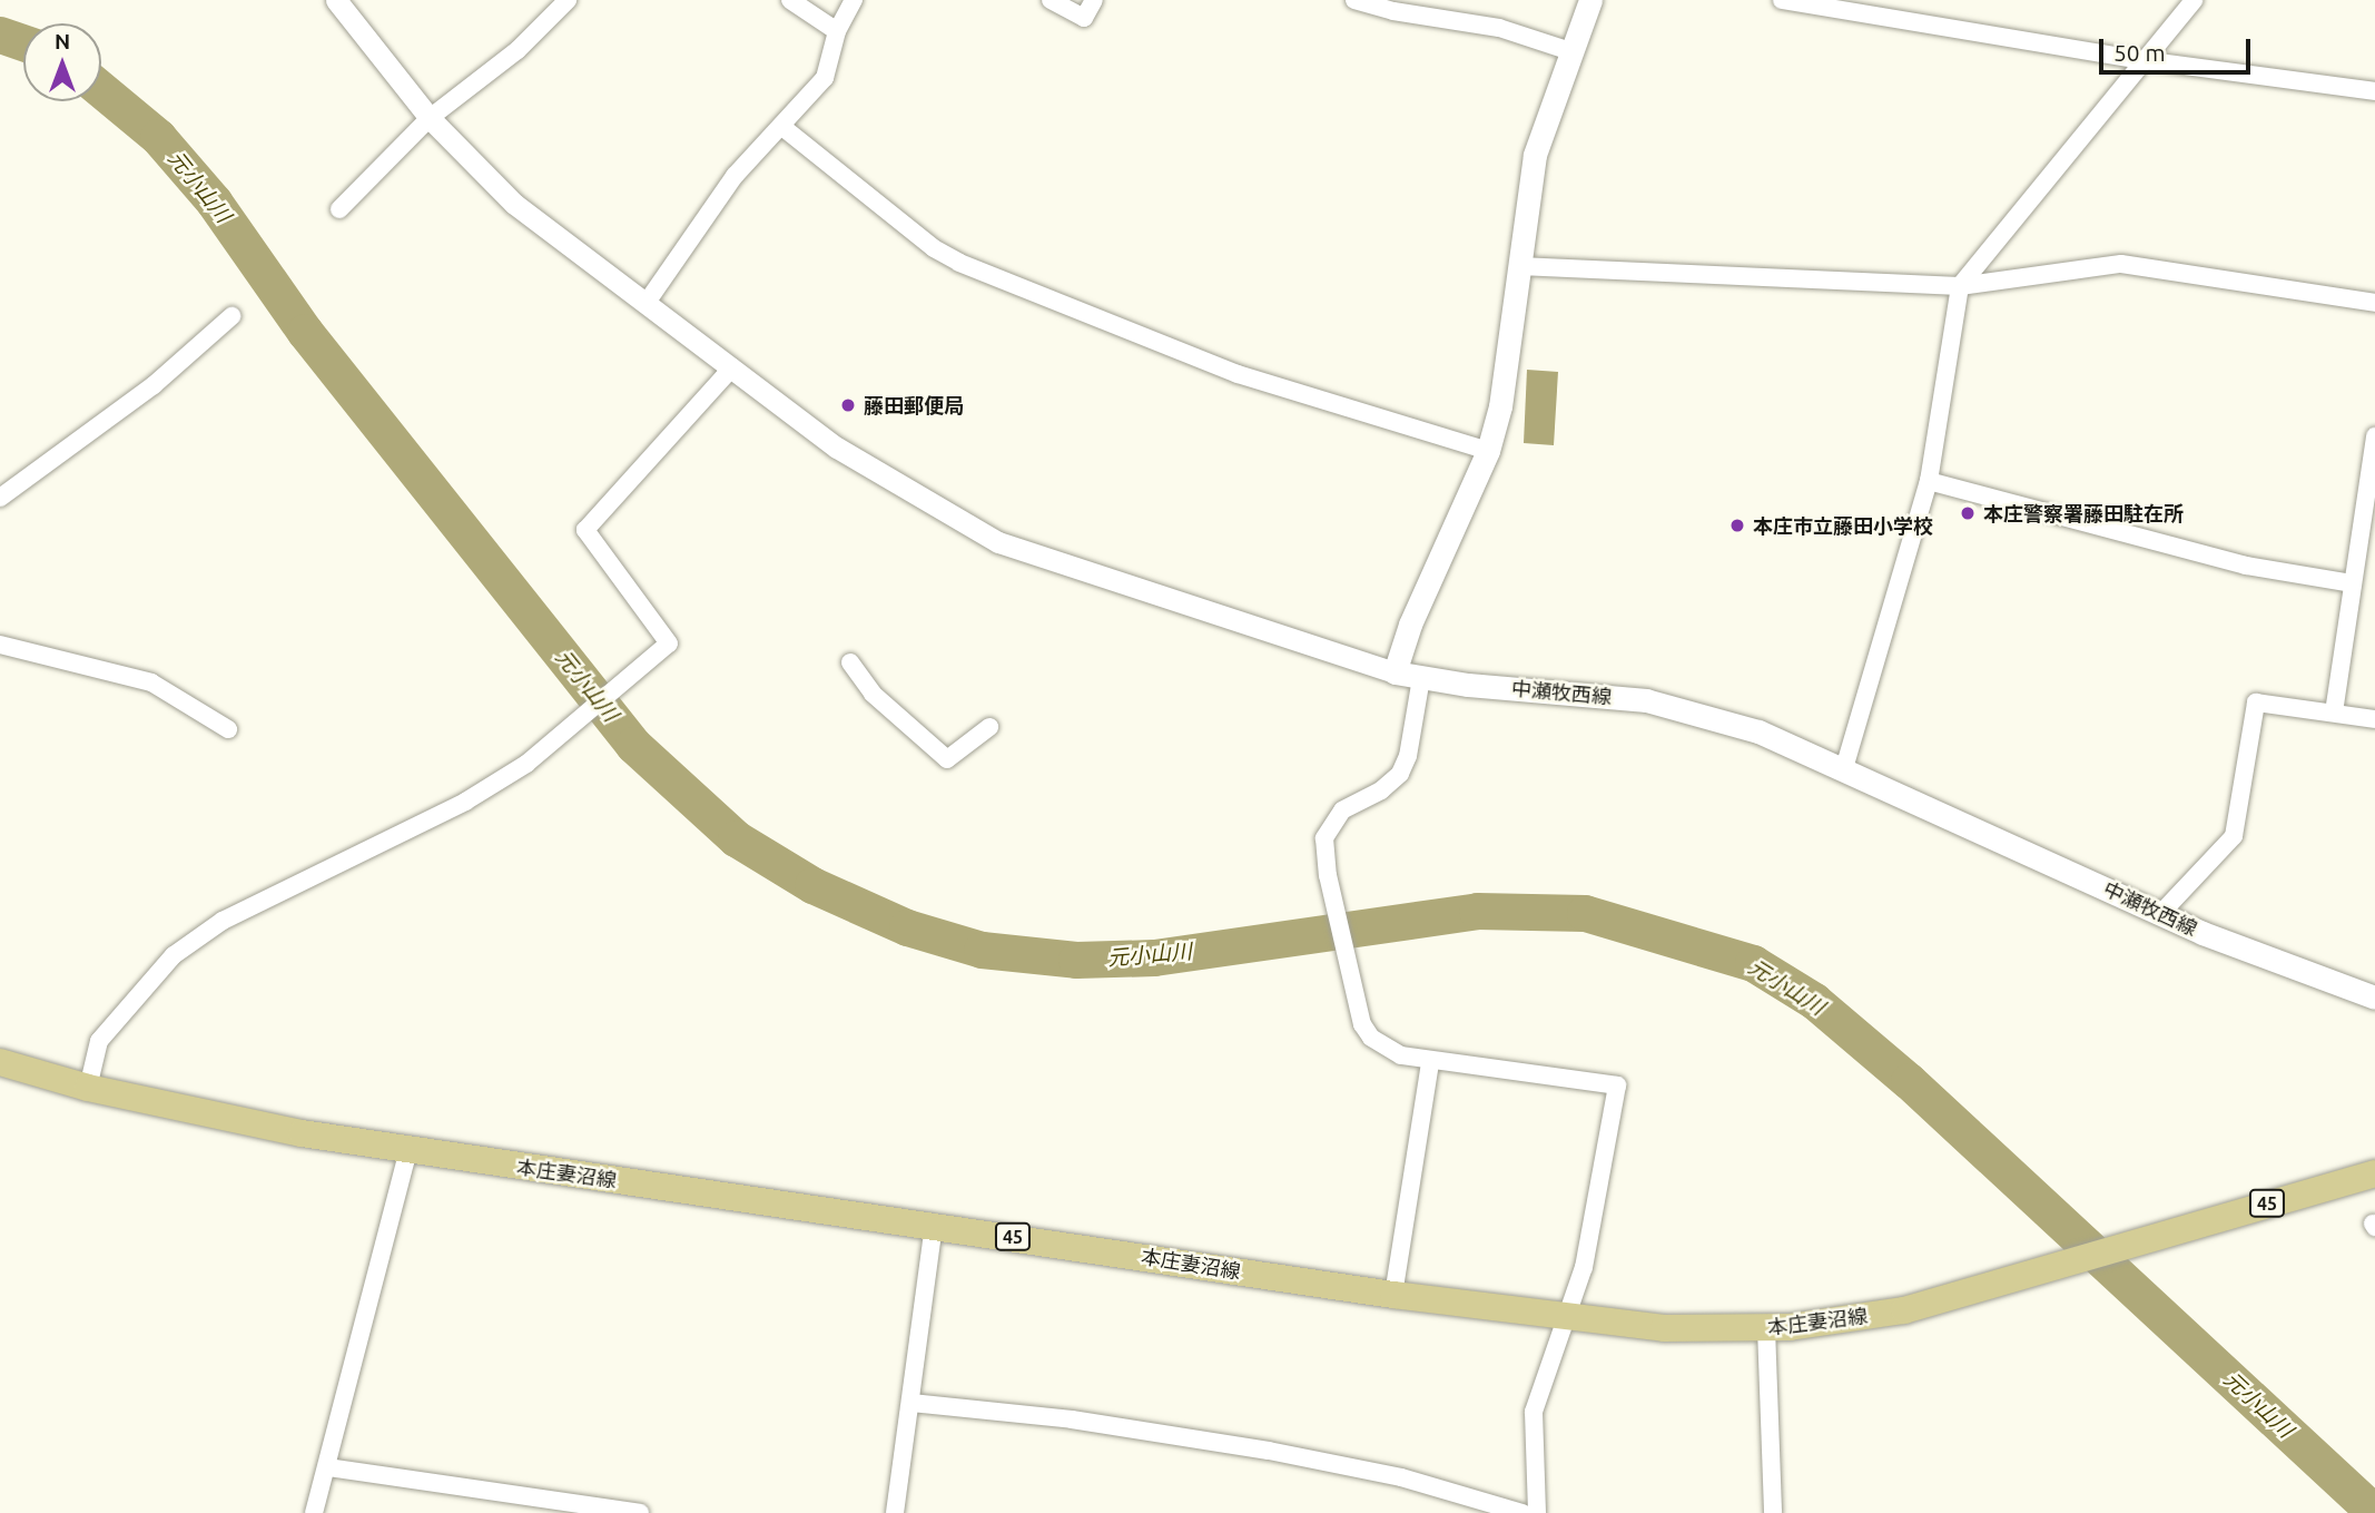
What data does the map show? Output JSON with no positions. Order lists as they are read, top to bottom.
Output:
{
  "streets": {
    "main road": ["中瀬牧西線", "本庄妻沼線", "45"]
  },
  "water": ["元小山川"],
  "places": ["藤田郵便局", "本庄警察署藤田駐在所", "本庄市立藤田小学校"],
  "scale_bar": "50 m",
  "north": "top"
}
